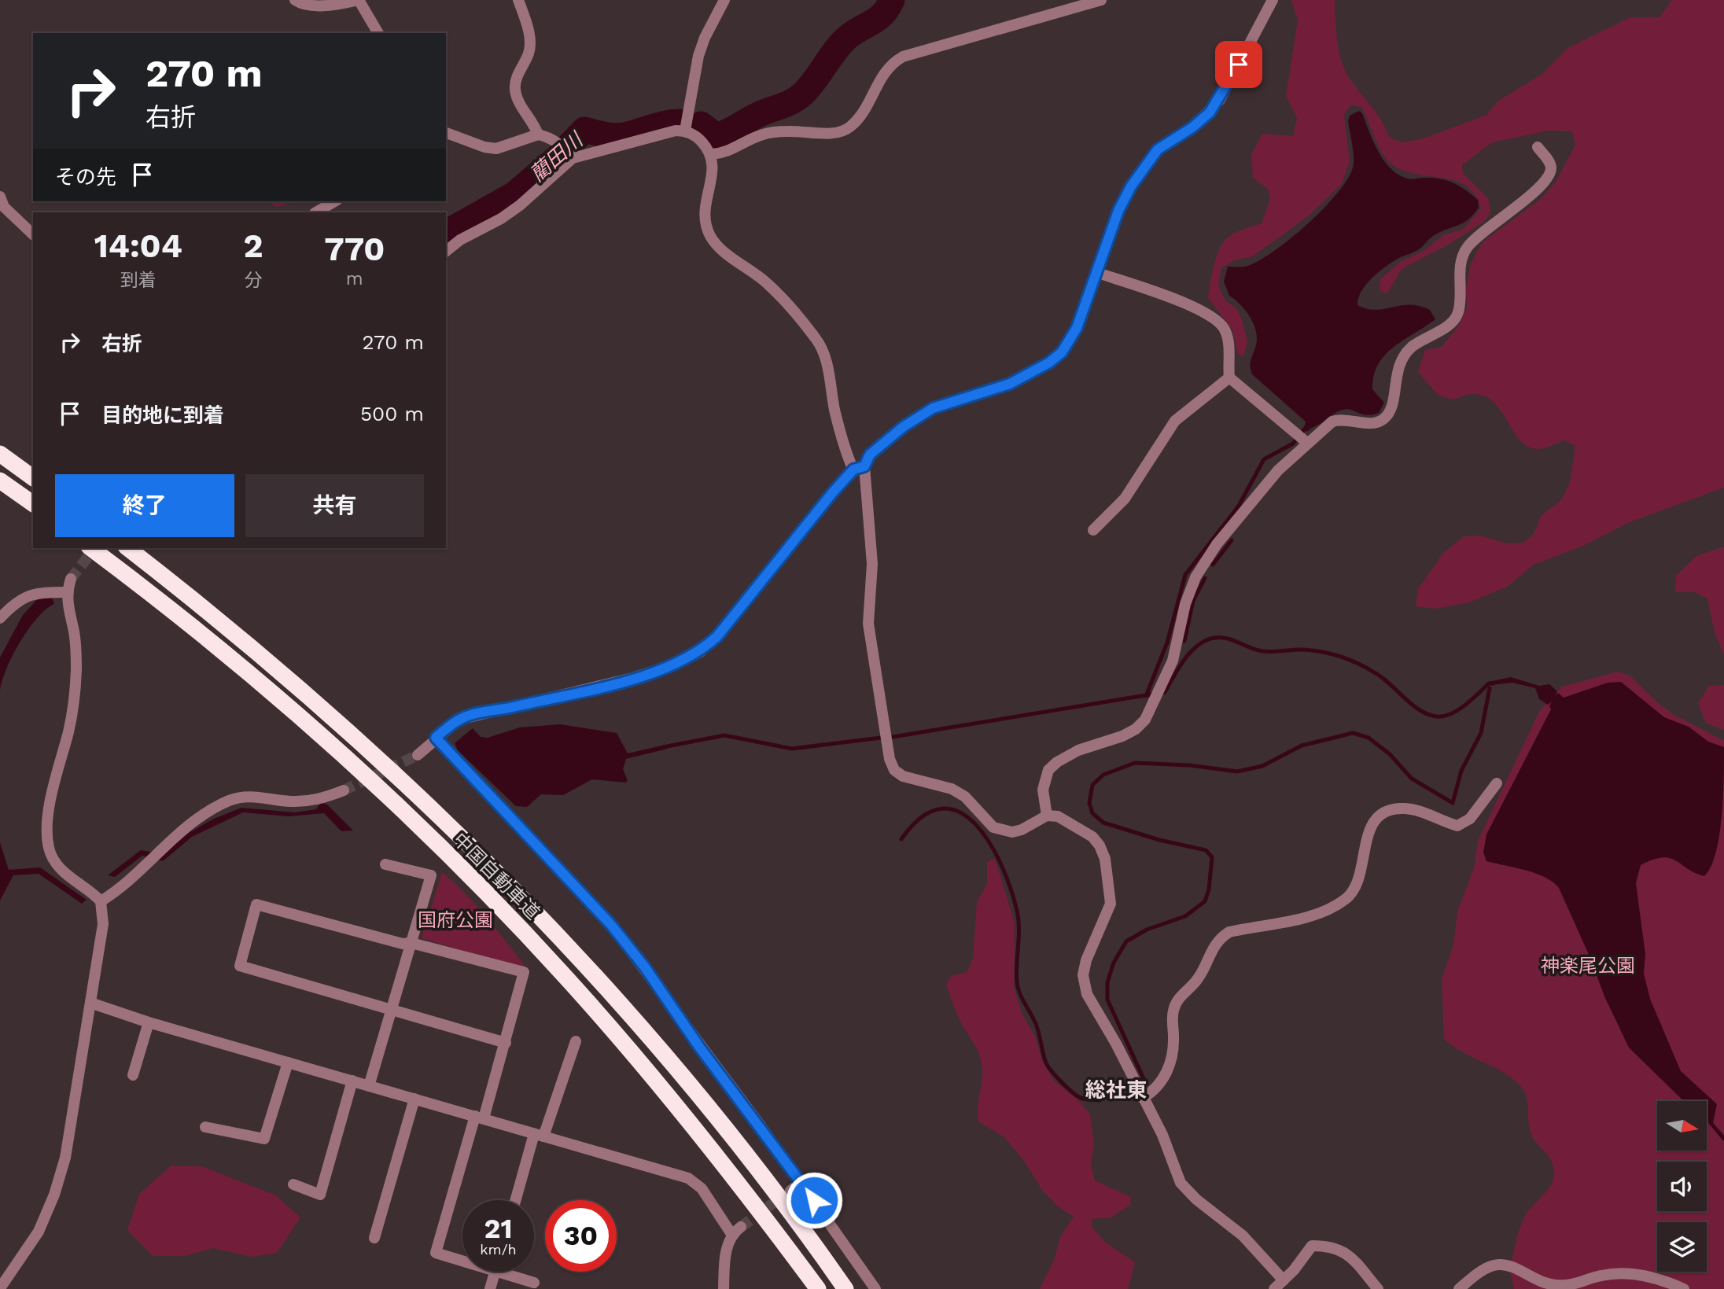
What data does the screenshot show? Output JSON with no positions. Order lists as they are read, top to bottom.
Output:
{
  "streets": {
    "highway": ["中国自動車道"]
  },
  "districts": ["総社東"],
  "water": ["藺田川"],
  "parks": ["国府公園", "神楽尾公園"],
  "north": "right",
  "page": {
    "turn": ["270 m", "右折"],
    "then": "その先",
    "eta": [
      "14:04",
      "到着",
      "2",
      "分",
      "770",
      "m"
    ],
    "list": [
      {
        "name": "右折",
        "value": "270 m"
      },
      {
        "name": "目的地に到着",
        "value": "500 m"
      }
    ],
    "buttons": ["終了", "共有"],
    "speed": "21 km/h",
    "limit": "30"
  }
}
